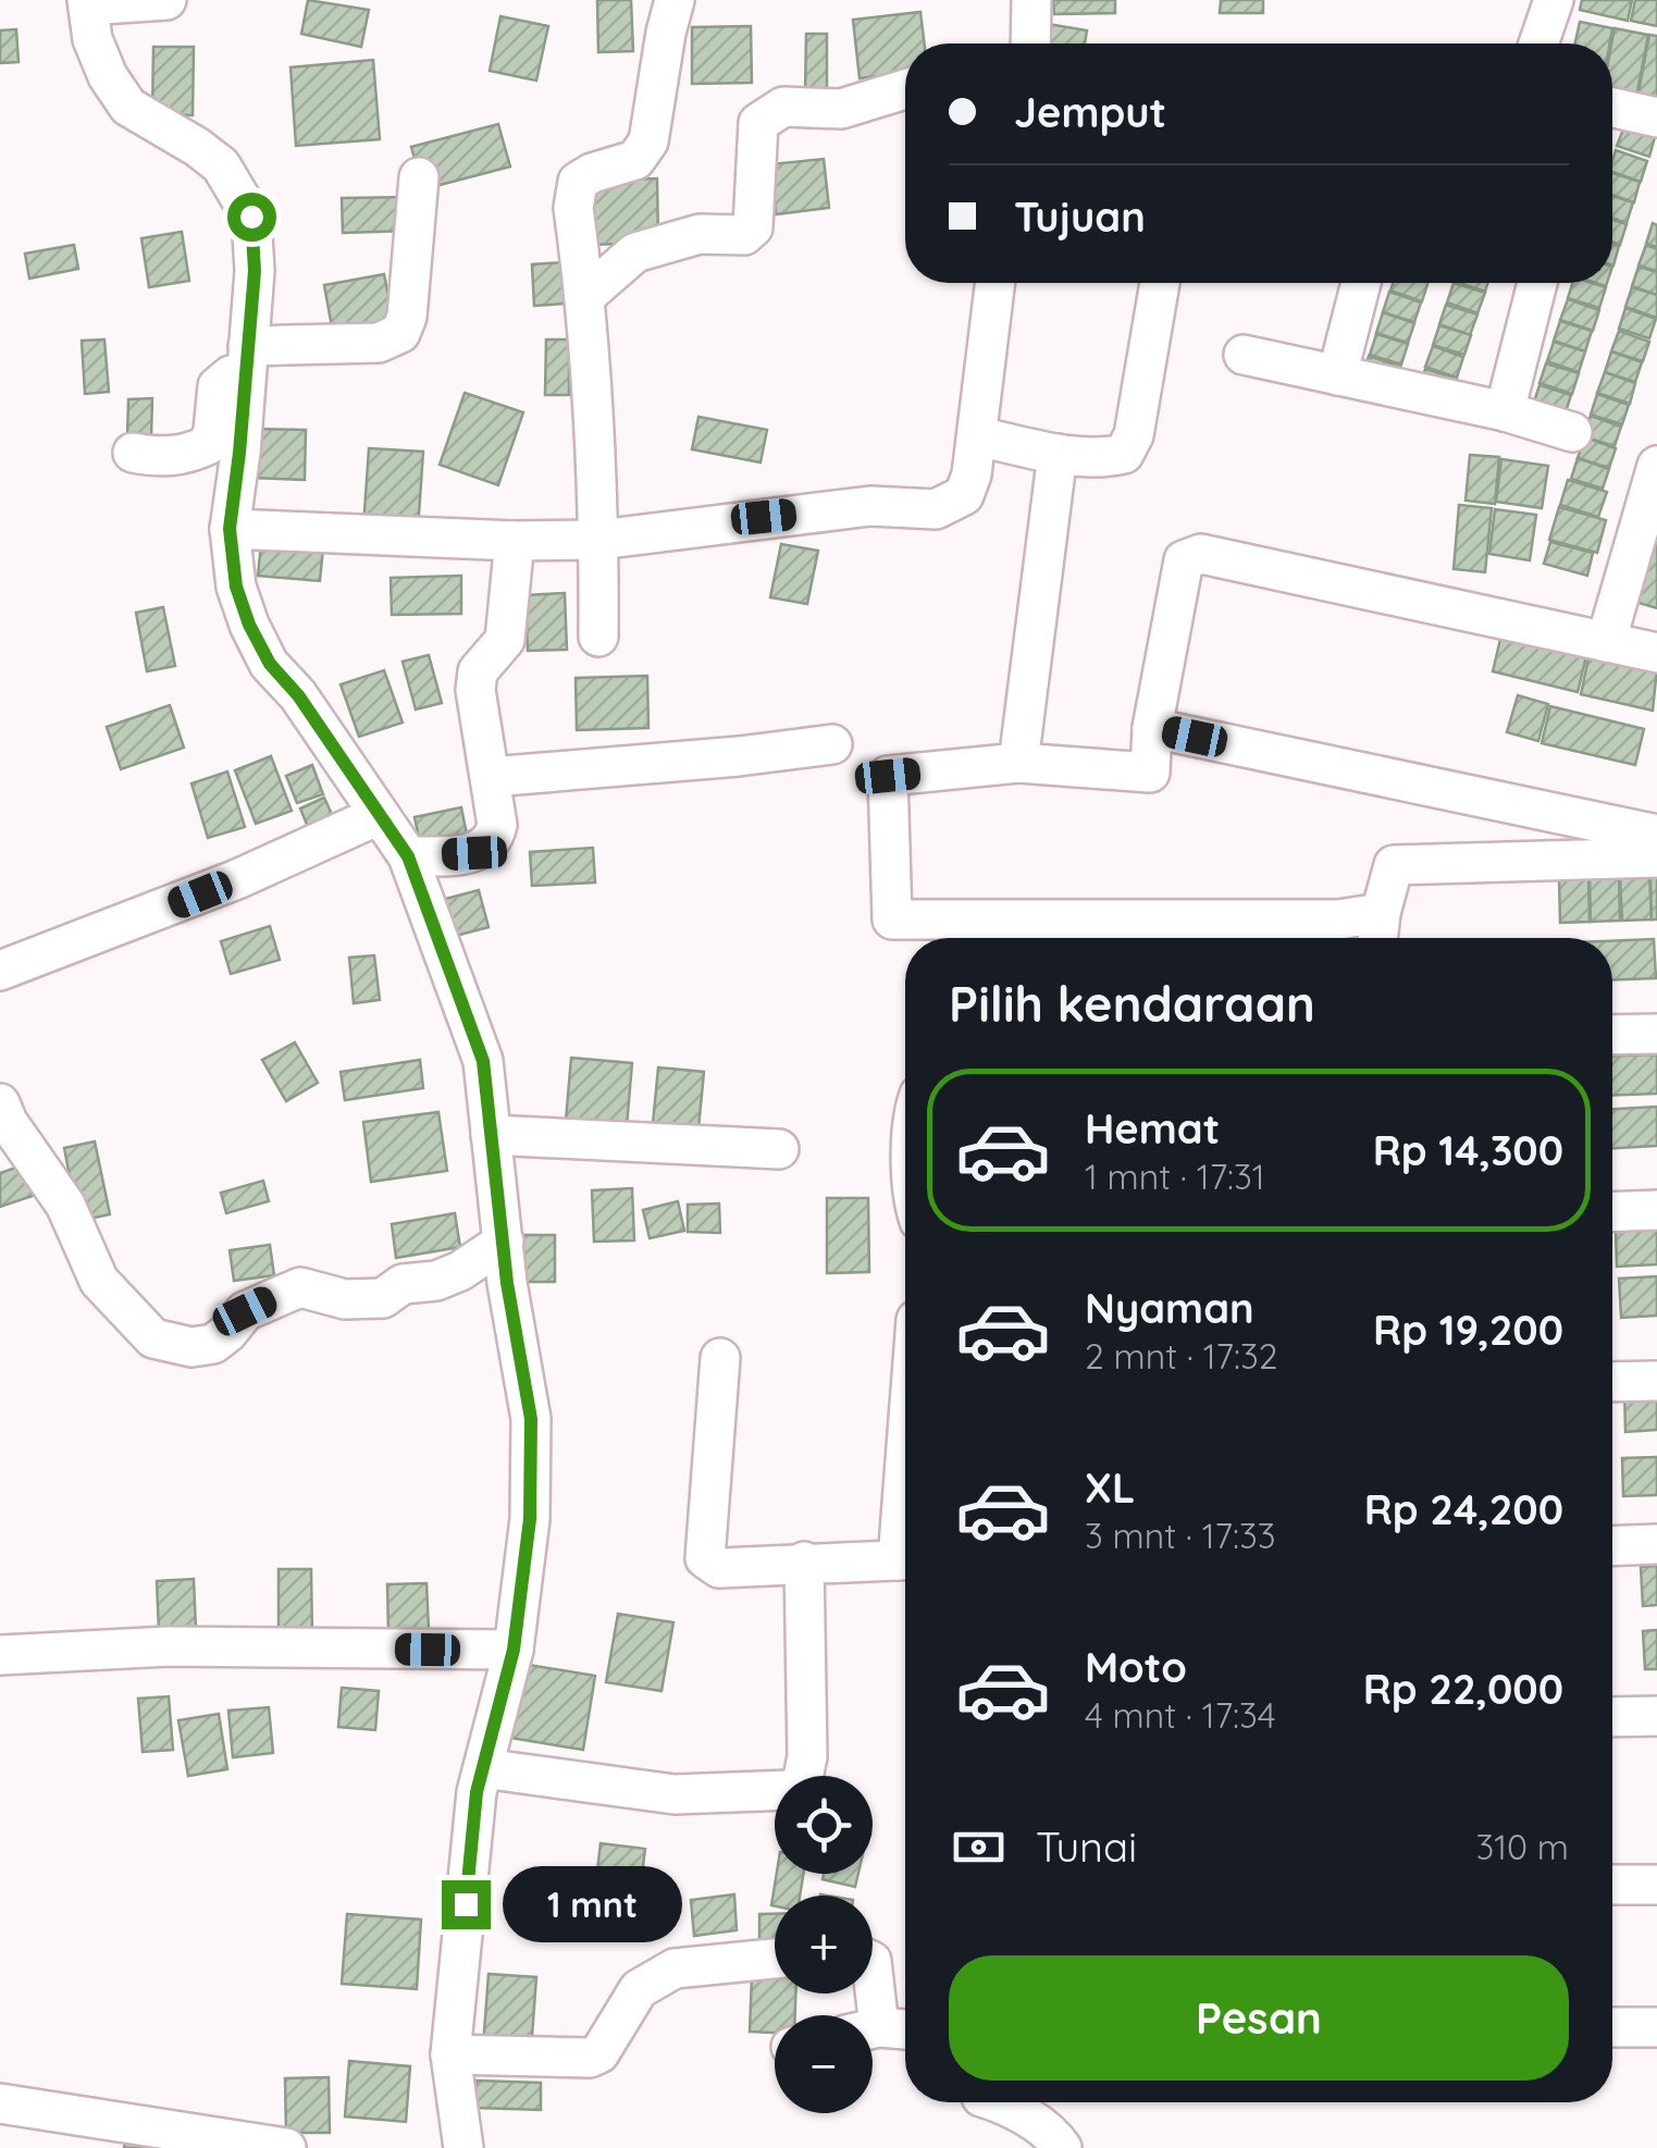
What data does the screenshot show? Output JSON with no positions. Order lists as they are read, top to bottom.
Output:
{
  "page": {
    "banner": ["Jemput", "Tujuan"],
    "heading": "Pilih kendaraan",
    "list": [
      {
        "name": "Hemat",
        "note": "1 mnt · 17:31",
        "value": "Rp 14,300"
      },
      {
        "name": "Nyaman",
        "note": "2 mnt · 17:32",
        "value": "Rp 19,200"
      },
      {
        "name": "XL",
        "note": "3 mnt · 17:33",
        "value": "Rp 24,200"
      },
      {
        "name": "Moto",
        "note": "4 mnt · 17:34",
        "value": "Rp 22,000"
      }
    ],
    "map_buttons": ["+", "−"],
    "pay": ["Tunai", "310 m"],
    "bubble": "1 mnt",
    "buttons": "Pesan"
  }
}
